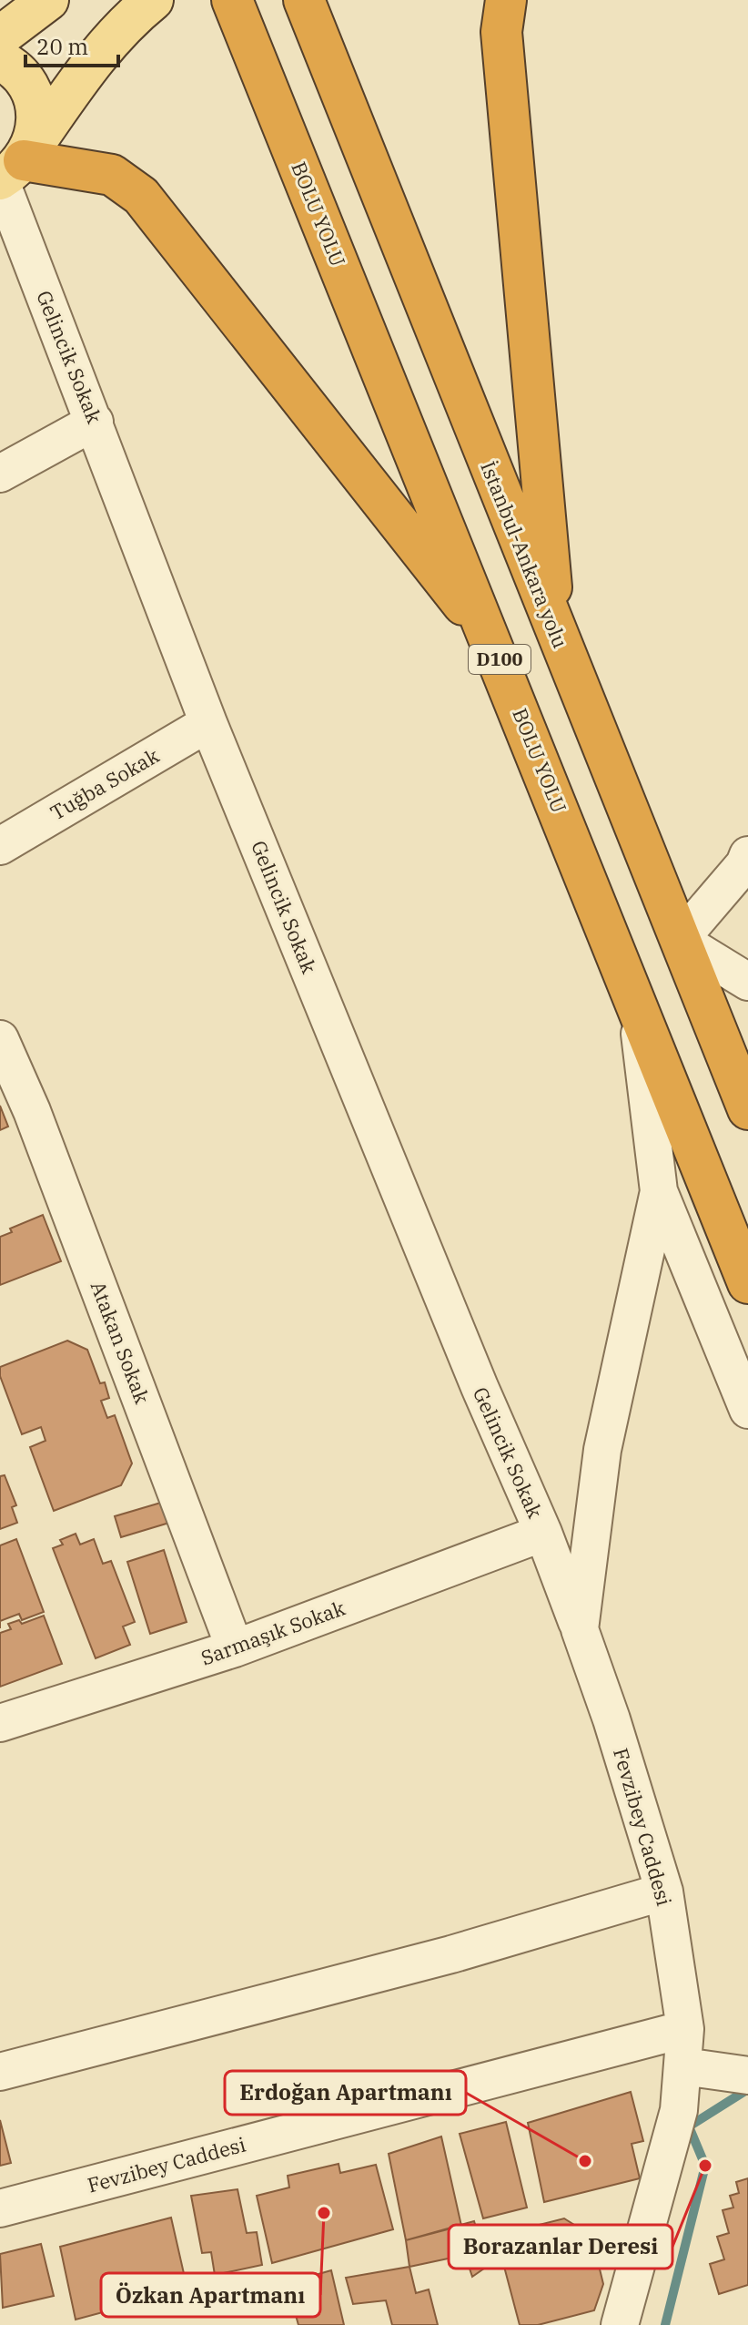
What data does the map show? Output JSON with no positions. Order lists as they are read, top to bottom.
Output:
{
  "streets": {
    "highway": ["BOLU YOLU", "İstanbul-Ankara yolu", "D100"],
    "street": [
      "Gelincik Sokak",
      "Tuğba Sokak",
      "Atakan Sokak",
      "Sarmaşık Sokak",
      "Fevzibey Caddesi"
    ]
  },
  "crossings": [
    ["Gelincik Sokak", "Tuğba Sokak"],
    ["Gelincik Sokak", "Sarmaşık Sokak"],
    ["Gelincik Sokak", "Fevzibey Caddesi"],
    ["Atakan Sokak", "Sarmaşık Sokak"]
  ],
  "places": ["Erdoğan Apartmanı", "Borazanlar Deresi", "Özkan Apartmanı"],
  "scale_bar": "20 m"
}
